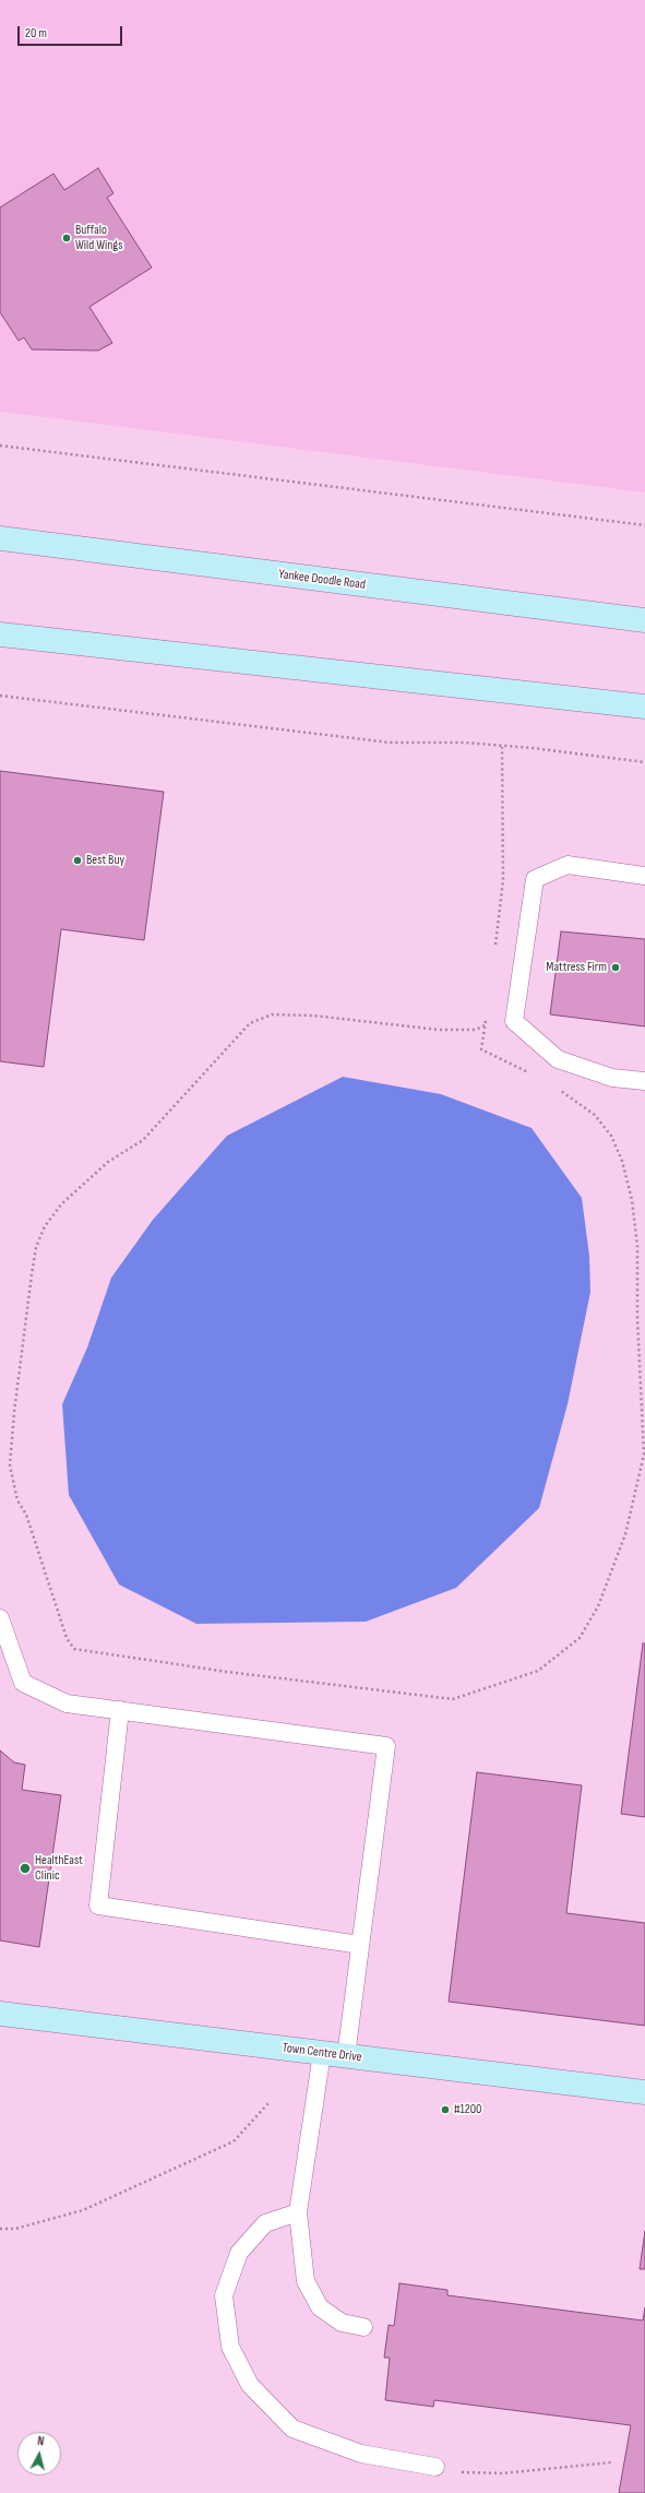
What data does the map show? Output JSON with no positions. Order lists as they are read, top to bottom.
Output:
{
  "streets": {
    "main road": ["Yankee Doodle Road", "Town Centre Drive"]
  },
  "places": [
    "Buffalo Wild Wings",
    "Best Buy",
    "Mattress Firm",
    "HealthEast Clinic",
    "#1200"
  ],
  "scale_bar": "20 m",
  "north": "top"
}
